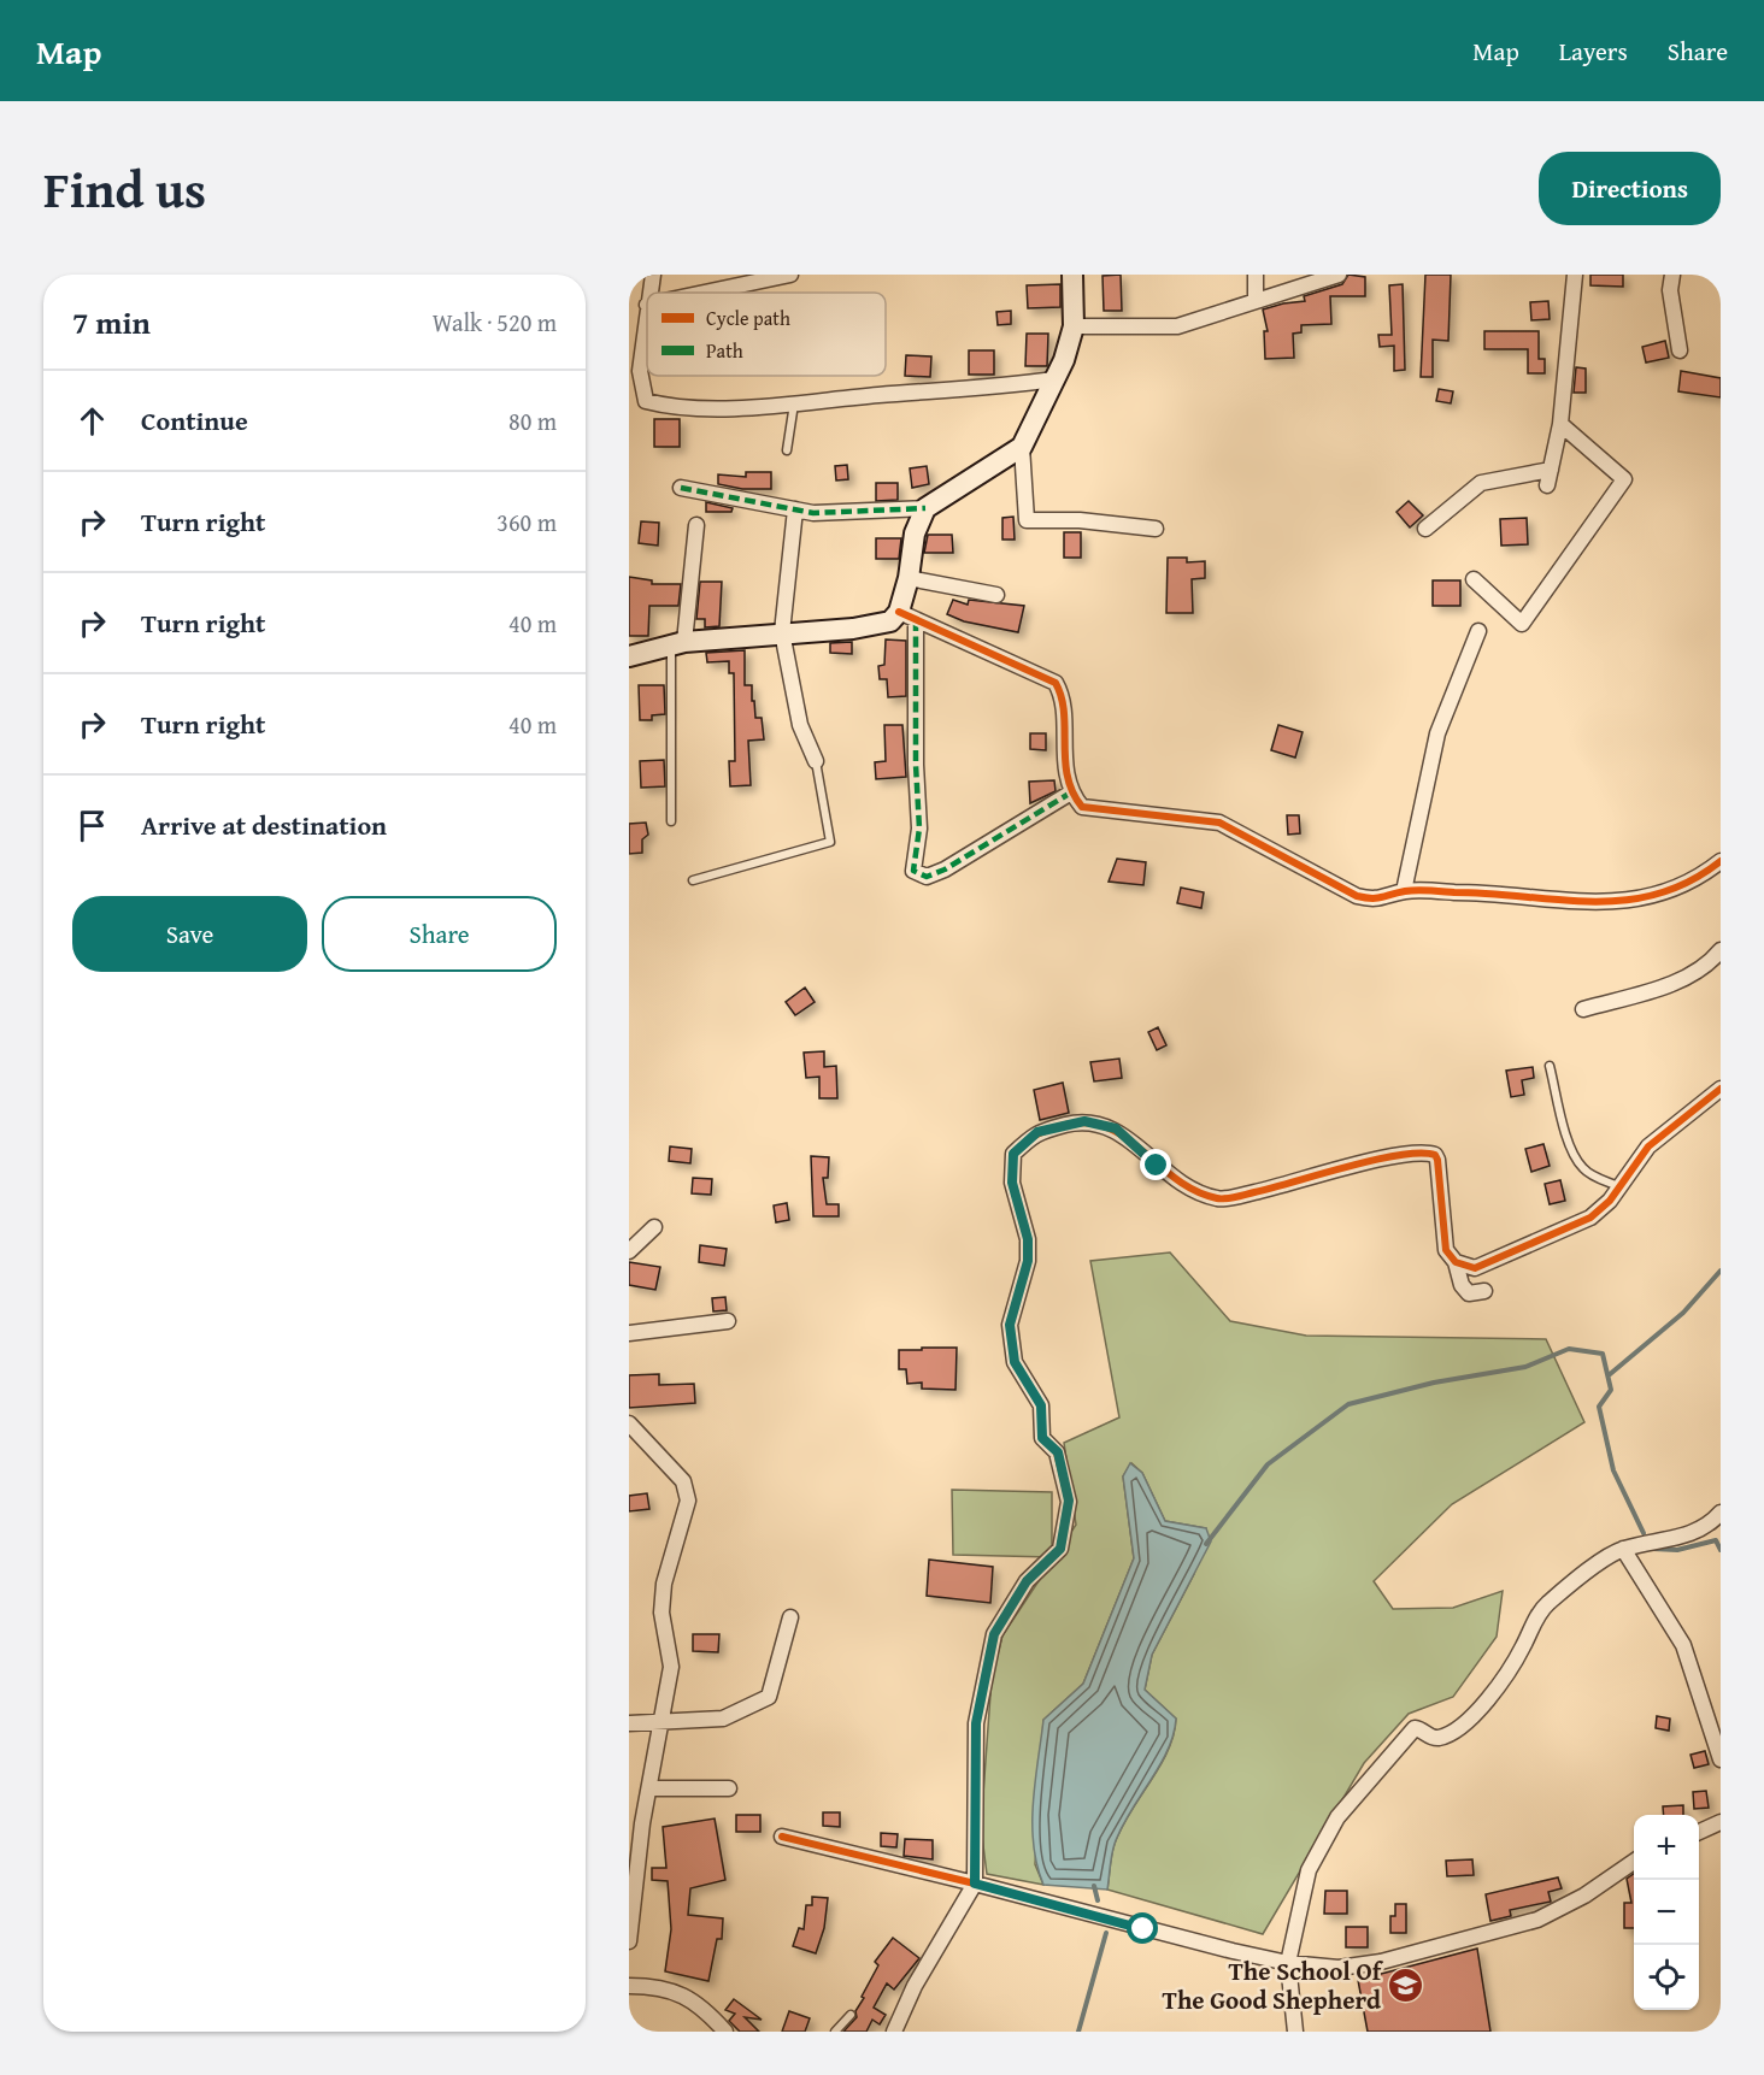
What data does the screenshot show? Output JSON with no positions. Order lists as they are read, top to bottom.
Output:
{
  "places": {
    "school or university": ["The School Of The Good Shepherd"]
  },
  "legend": ["Cycle path", "Path"],
  "page": {
    "header": "Map",
    "nav": ["Map", "Layers", "Share"],
    "title": "Find us",
    "buttons": [
      "Directions",
      ["Save", "Share"]
    ],
    "heading": ["7 min", "Walk · 520 m"],
    "list": [
      ["Continue", "80 m"],
      ["Turn right", "360 m"],
      ["Turn right", "40 m"],
      ["Turn right", "40 m"],
      "Arrive at destination"
    ],
    "map_buttons": ["+", "−"]
  }
}
